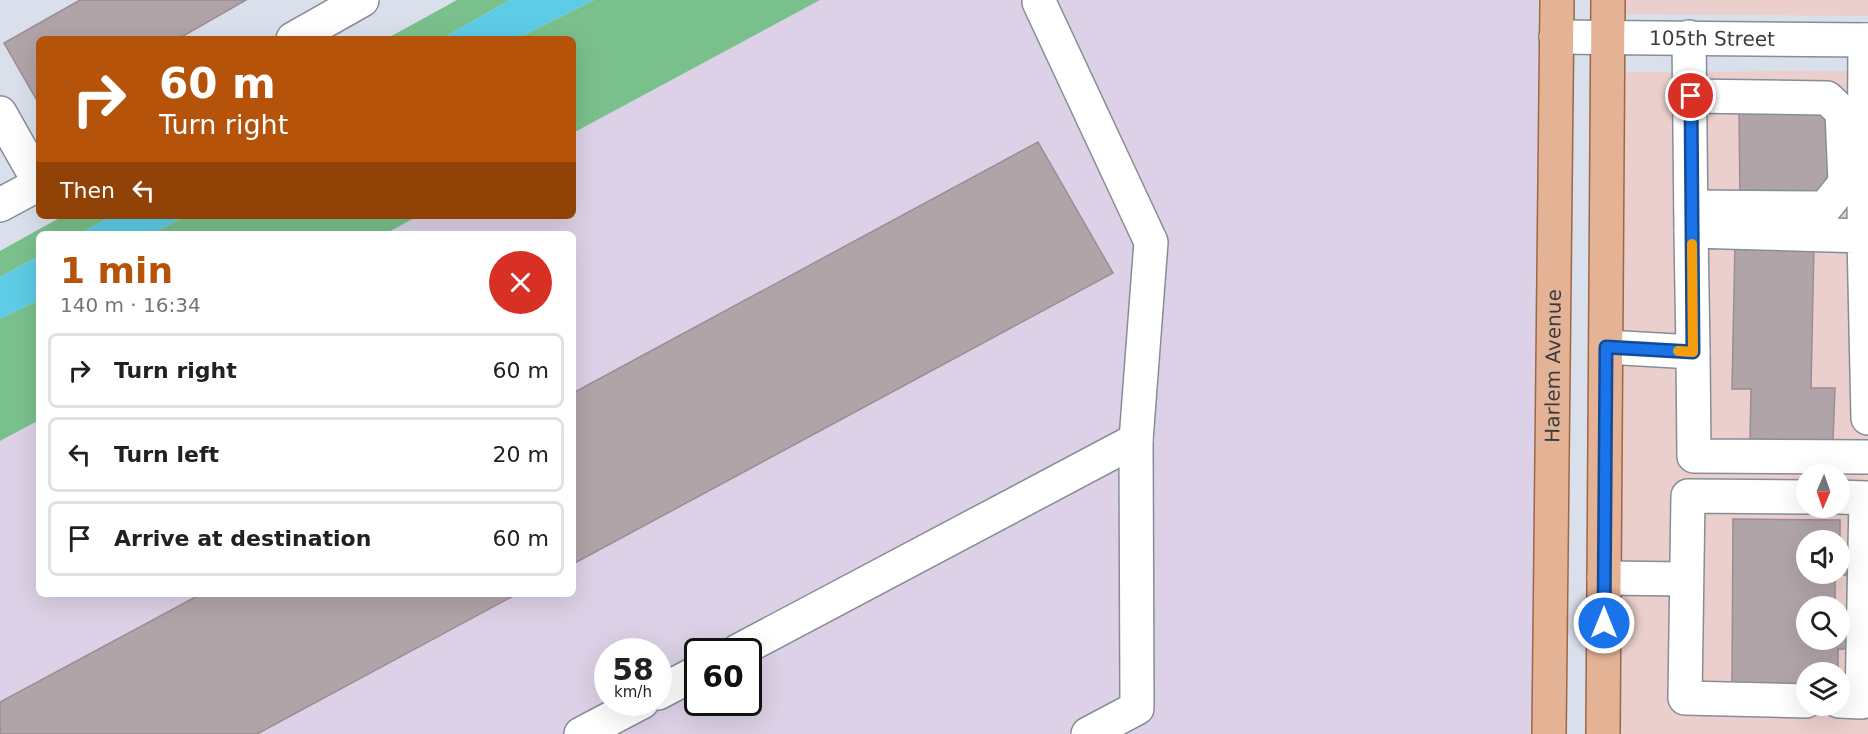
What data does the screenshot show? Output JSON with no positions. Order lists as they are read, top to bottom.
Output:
{
  "streets": {
    "main road": ["Harlem Avenue"],
    "street": ["105th Street"]
  },
  "crossings": [
    ["105th Street", "Harlem Avenue"]
  ],
  "north": "bottom",
  "page": {
    "turn": ["60 m", "Turn right"],
    "then": "Then",
    "heading": ["1 min", "140 m · 16:34"],
    "list": [
      {
        "name": "Turn right",
        "value": "60 m"
      },
      {
        "name": "Turn left",
        "value": "20 m"
      },
      {
        "name": "Arrive at destination",
        "value": "60 m"
      }
    ],
    "speed": "58 km/h",
    "limit": "60"
  }
}
